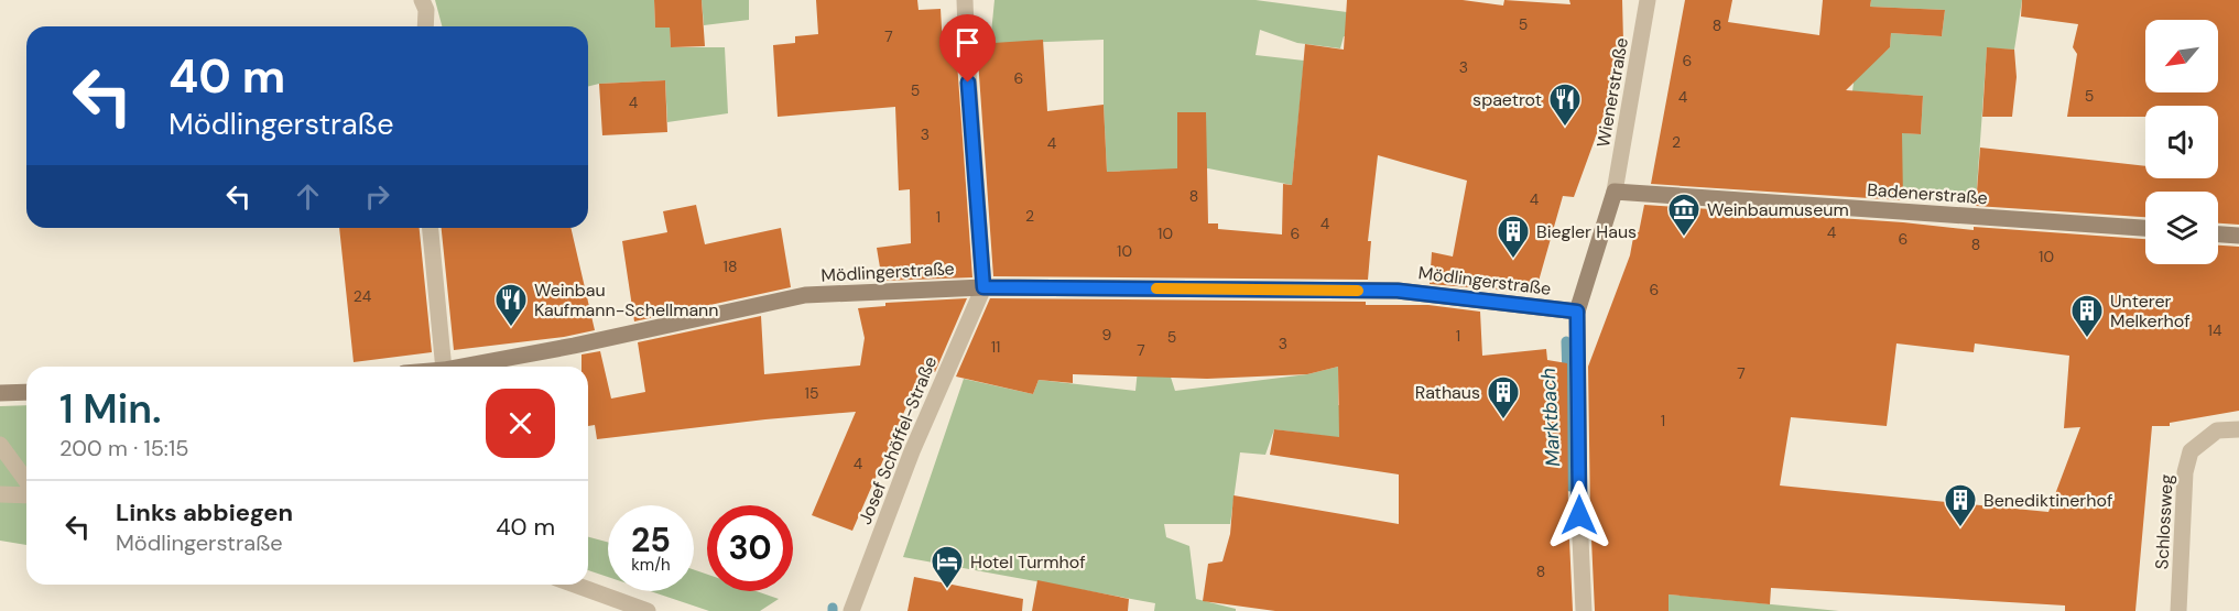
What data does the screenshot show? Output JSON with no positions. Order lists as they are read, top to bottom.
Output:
{
  "streets": {
    "main road": ["Badenerstraße", "Mödlingerstraße"],
    "street": ["Wienerstraße", "Josef Schöffel-Straße", "Schlossweg"]
  },
  "crossings": [
    ["Wienerstraße", "Badenerstraße"],
    ["Mödlingerstraße", "Josef Schöffel-Straße"]
  ],
  "water": ["Marktbach"],
  "places": {
    "restaurant": ["spaetrot", "Weinbau Kaufmann-Schellmann"],
    "museum": ["Weinbaumuseum"],
    "building": [
      "Biegler Haus",
      "Unterer Melkerhof",
      "Rathaus",
      "Benediktinerhof"
    ],
    "hotel": ["Hotel Turmhof"]
  },
  "house_numbers": [
    "5",
    "8",
    "7",
    "6",
    "3",
    "6",
    "5",
    "5",
    "4",
    "4",
    "3",
    "2",
    "4",
    "8",
    "4",
    "2",
    "1",
    "4",
    "4",
    "10",
    "6",
    "6",
    "8",
    "10",
    "10",
    "18",
    "6",
    "24",
    "14",
    "9",
    "1",
    "5",
    "3",
    "11",
    "7",
    "7",
    "15",
    "1",
    "4",
    "8"
  ],
  "north": "bottom left",
  "page": {
    "turn": ["40 m", "Mödlingerstraße"],
    "heading": ["1 Min.", "200 m · 15:15"],
    "list": [
      {
        "name": "Links abbiegen",
        "note": "Mödlingerstraße",
        "value": "40 m"
      }
    ],
    "speed": "25 km/h",
    "limit": "30"
  }
}
